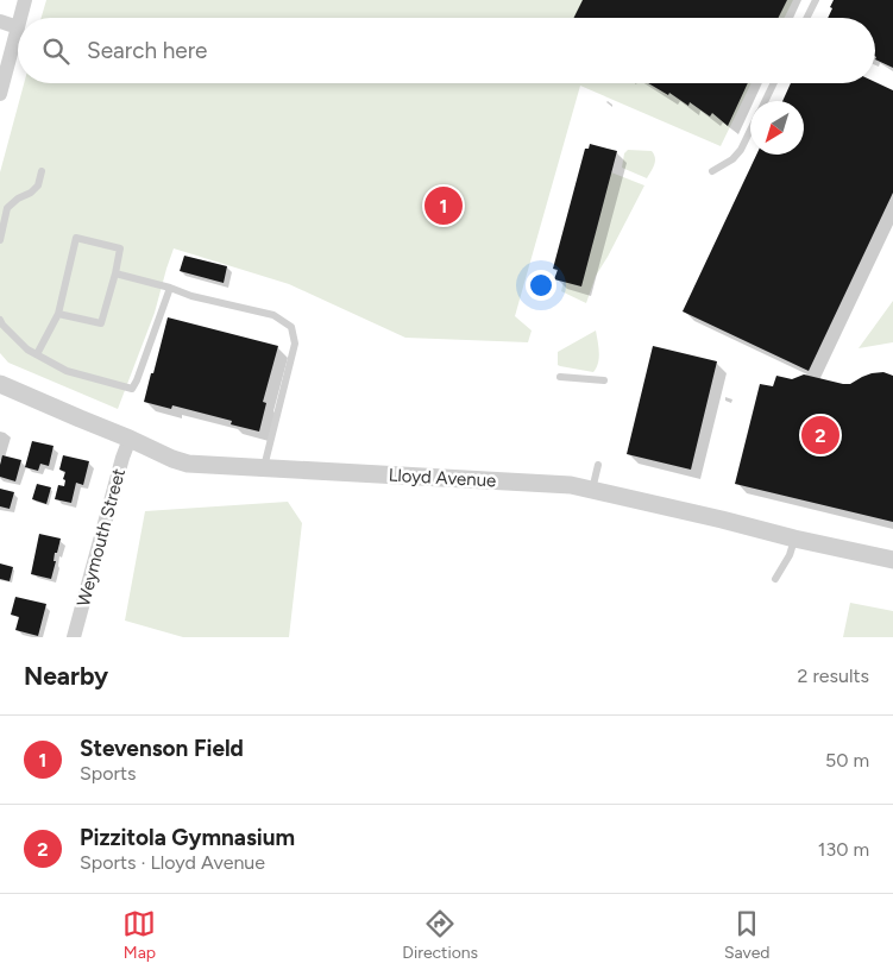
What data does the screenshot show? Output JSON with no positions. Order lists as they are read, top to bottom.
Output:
{
  "streets": {
    "street": ["Lloyd Avenue", "Weymouth Street"]
  },
  "crossings": [
    ["Lloyd Avenue", "Weymouth Street"]
  ],
  "north": "bottom left",
  "page": {
    "search": "Search here",
    "pins": ["1", "2"],
    "heading": ["Nearby", "2 results"],
    "list": [
      {
        "mark": "1",
        "name": "Stevenson Field",
        "note": "Sports",
        "value": "50 m"
      },
      {
        "mark": "2",
        "name": "Pizzitola Gymnasium",
        "note": "Sports · Lloyd Avenue",
        "value": "130 m"
      }
    ],
    "nav": ["Map", "Directions", "Saved"]
  }
}
